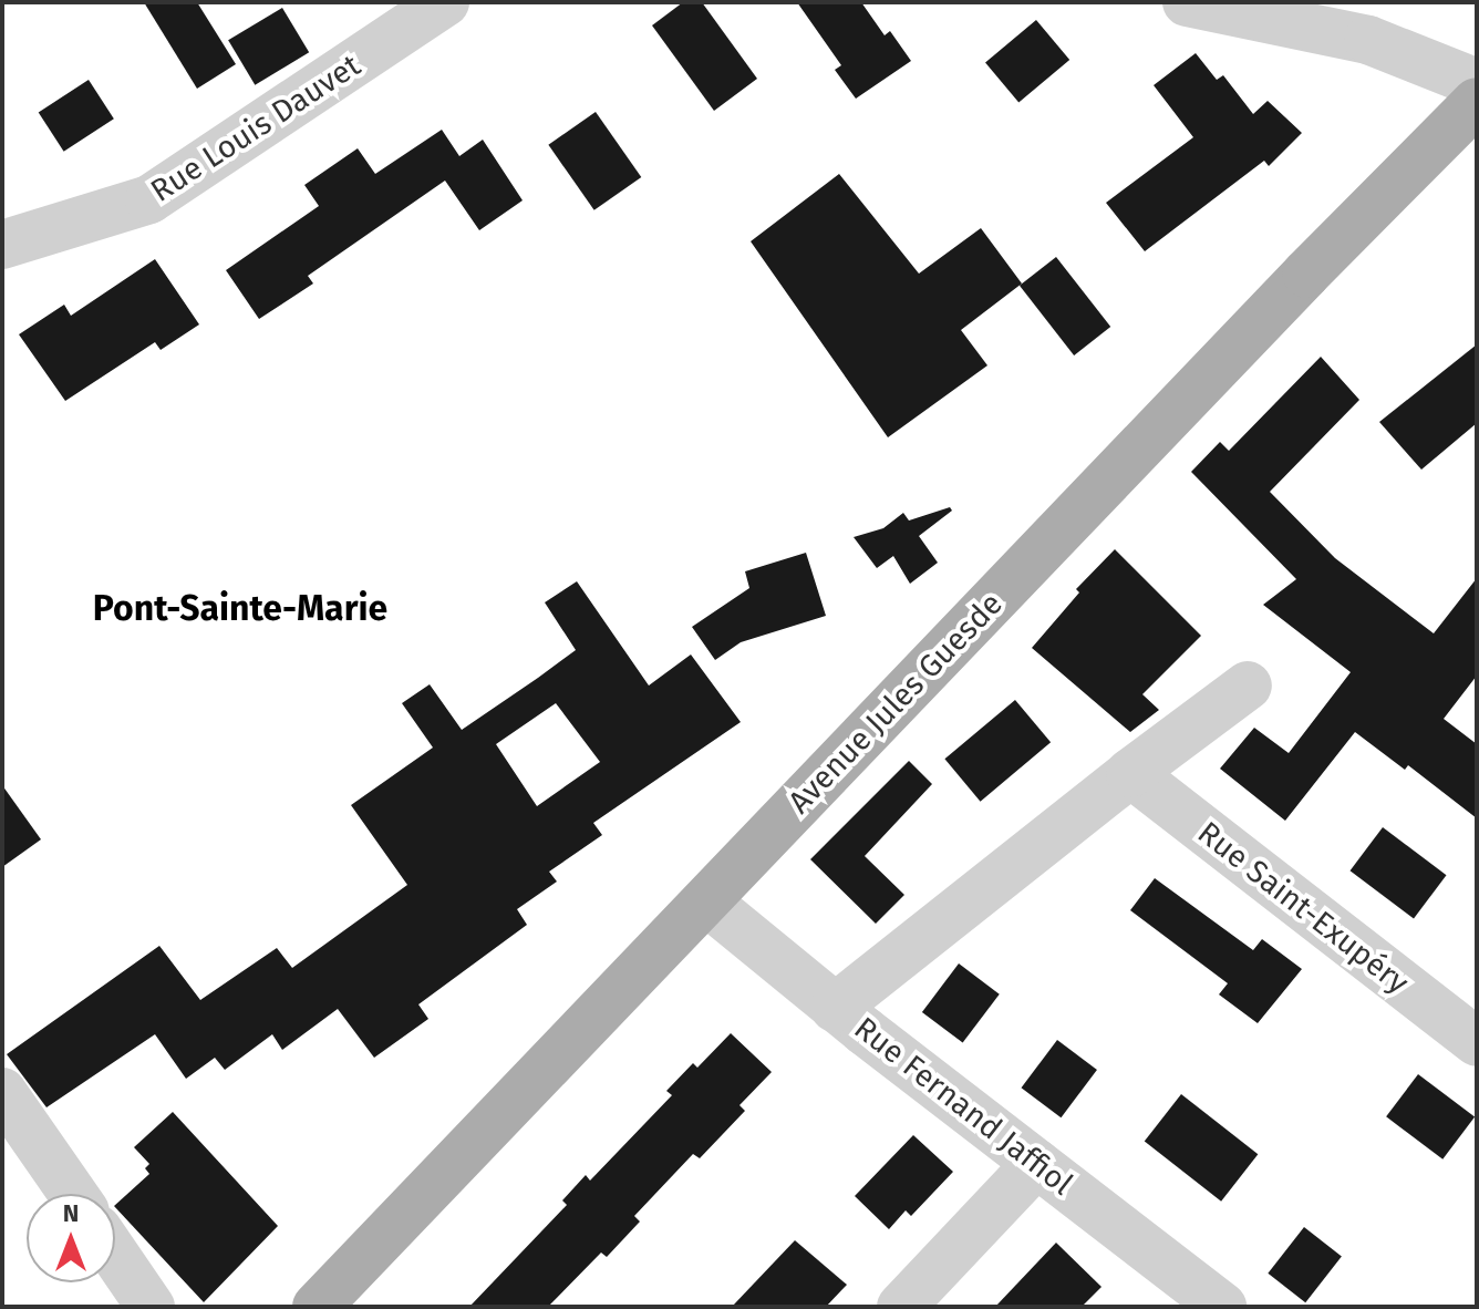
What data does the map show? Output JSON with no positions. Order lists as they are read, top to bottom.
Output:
{
  "streets": {
    "main road": ["Avenue Jules Guesde"],
    "street": ["Rue Louis Dauvet", "Rue Saint-Exupéry", "Rue Fernand Jaffiol"]
  },
  "crossings": [
    ["Avenue Jules Guesde", "Rue Fernand Jaffiol"]
  ],
  "districts": ["Pont-Sainte-Marie"],
  "north": "top"
}
